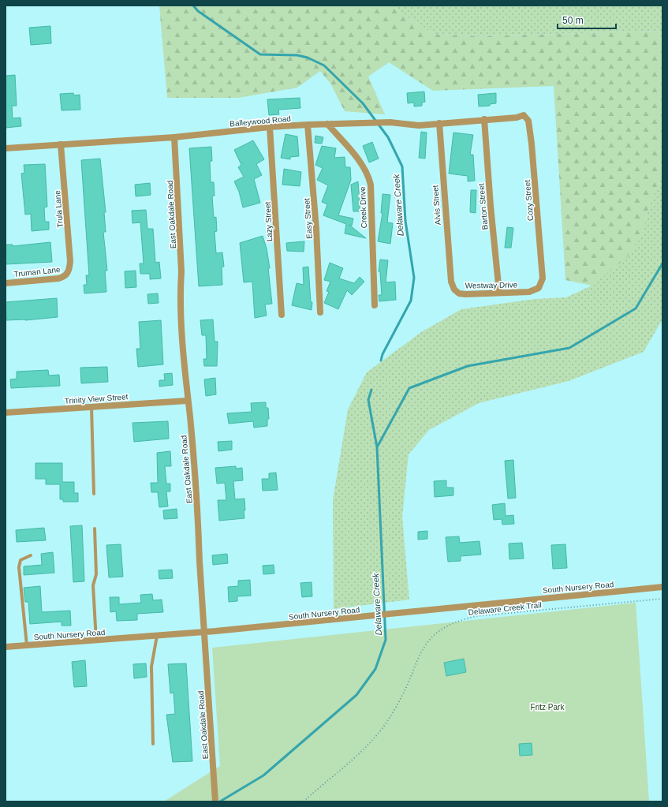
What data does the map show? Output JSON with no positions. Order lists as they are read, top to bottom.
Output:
{
  "streets": {
    "street": [
      "Balleywood Road",
      "Cozy Street",
      "Alvis Street",
      "Barton Street",
      "Creek Drive",
      "Trula Lane",
      "East Oakdale Road",
      "Easy Street",
      "Lazy Street",
      "Truman Lane",
      "Westway Drive",
      "Trinity View Street",
      "South Nursery Road"
    ],
    "path": ["Delaware Creek Trail"]
  },
  "crossings": [
    ["Balleywood Road", "Cozy Street"],
    ["Balleywood Road", "Alvis Street"],
    ["Balleywood Road", "Barton Street"],
    ["Balleywood Road", "Creek Drive"],
    ["Balleywood Road", "Trula Lane"],
    ["Balleywood Road", "East Oakdale Road"],
    ["Balleywood Road", "Easy Street"],
    ["Balleywood Road", "Lazy Street"],
    ["Cozy Street", "Westway Drive"],
    ["Alvis Street", "Westway Drive"],
    ["Barton Street", "Westway Drive"],
    ["Trula Lane", "Truman Lane"],
    ["East Oakdale Road", "Trinity View Street"],
    ["East Oakdale Road", "South Nursery Road"]
  ],
  "water": ["Delaware Creek"],
  "parks": ["Fritz Park"],
  "scale_bar": "50 m"
}
